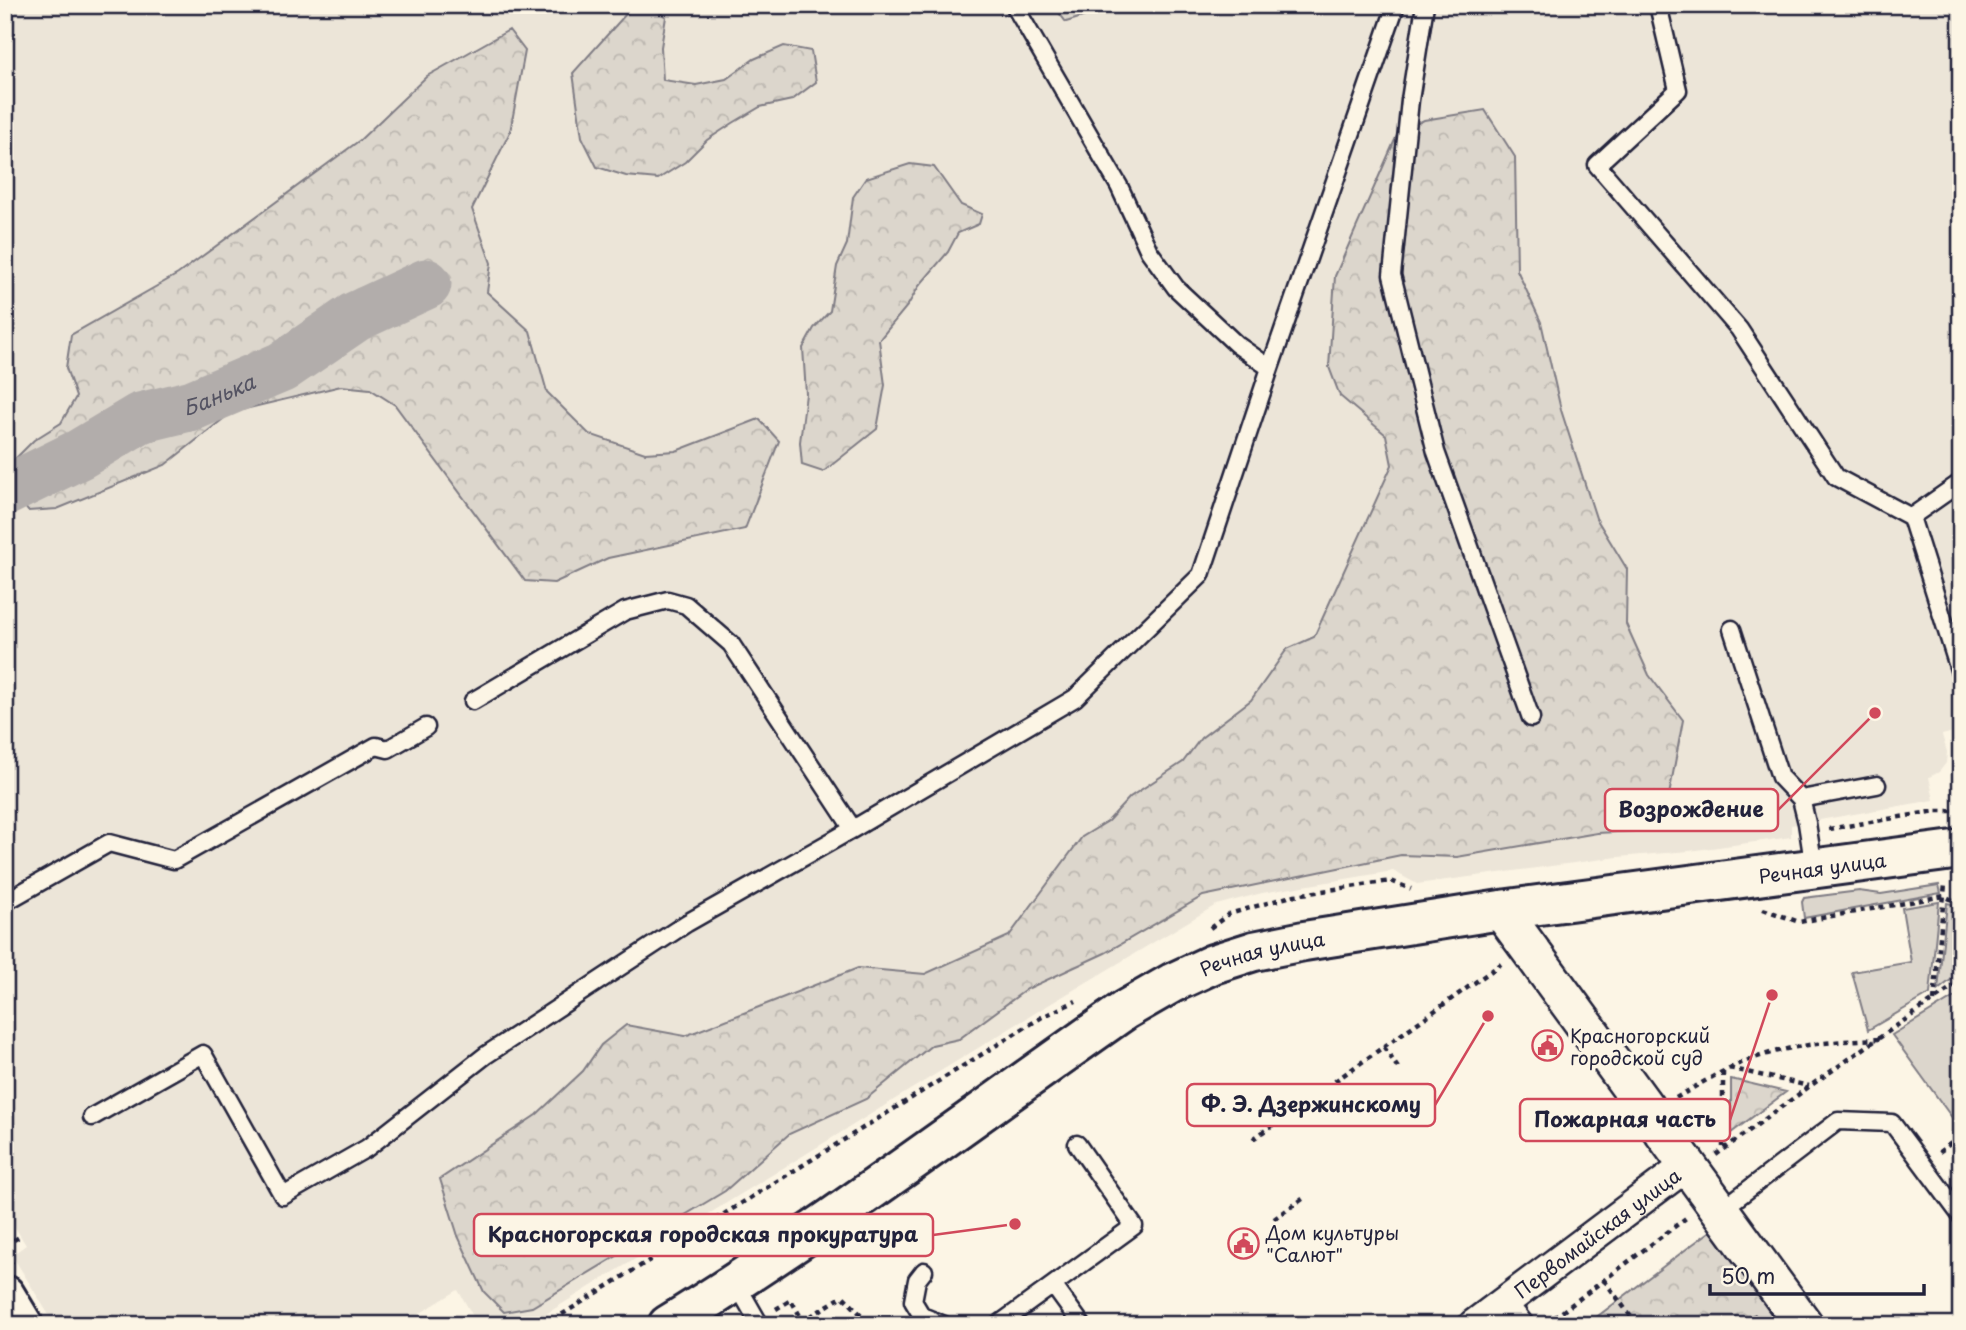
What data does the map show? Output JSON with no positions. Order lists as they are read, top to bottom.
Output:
{
  "streets": {
    "main road": ["Речная улица"],
    "street": ["Первомайская улица"]
  },
  "water": ["Банька"],
  "places": {
    "other": [
      "Возрождение",
      "Пожарная часть",
      "Ф. Э. Дзержинскому",
      "Красногорская городская прокуратура"
    ],
    "public building": ["Красногорский городской суд", "Дом культуры \"Салют\""]
  },
  "scale_bar": "50 m"
}
